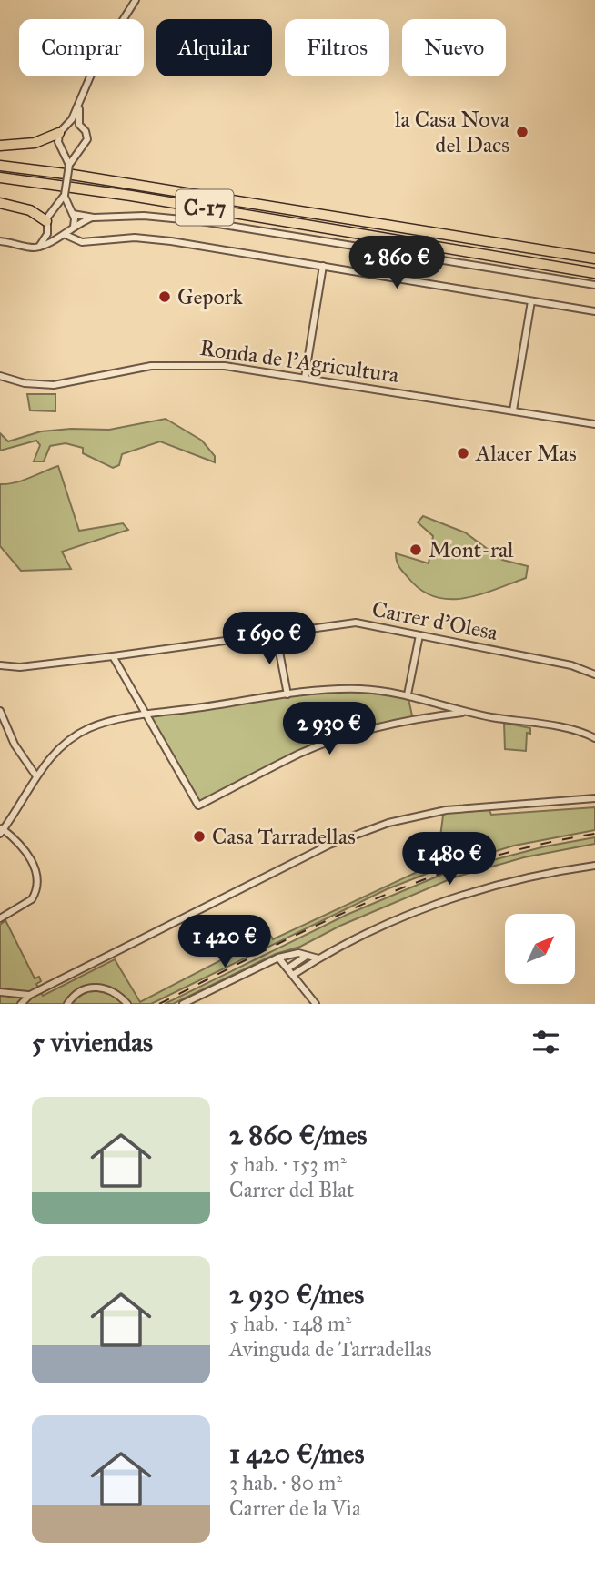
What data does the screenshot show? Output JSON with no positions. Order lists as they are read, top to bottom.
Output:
{
  "streets": {
    "highway": ["C-17"],
    "street": ["Ronda de l'Agricultura", "Carrer d'Olesa"]
  },
  "places": [
    "la Casa Nova del Dacs",
    "Gepork",
    "Alacer Mas",
    "Mont-ral",
    "Casa Tarradellas"
  ],
  "north": "top right",
  "page": {
    "chip": [
      "Comprar",
      "Alquilar",
      "Filtros",
      "Nuevo"
    ],
    "price": [
      "2 860 €",
      "1 690 €",
      "2 930 €",
      "1 480 €",
      "1 420 €"
    ],
    "heading": "5 viviendas",
    "list": [
      {
        "name": "2 860 €/mes",
        "note": "5 hab. · 153 m² · Carrer del Blat"
      },
      {
        "name": "2 930 €/mes",
        "note": "5 hab. · 148 m² · Avinguda de Tarradellas"
      },
      {
        "name": "1 420 €/mes",
        "note": "3 hab. · 80 m² · Carrer de la Via"
      }
    ]
  }
}
